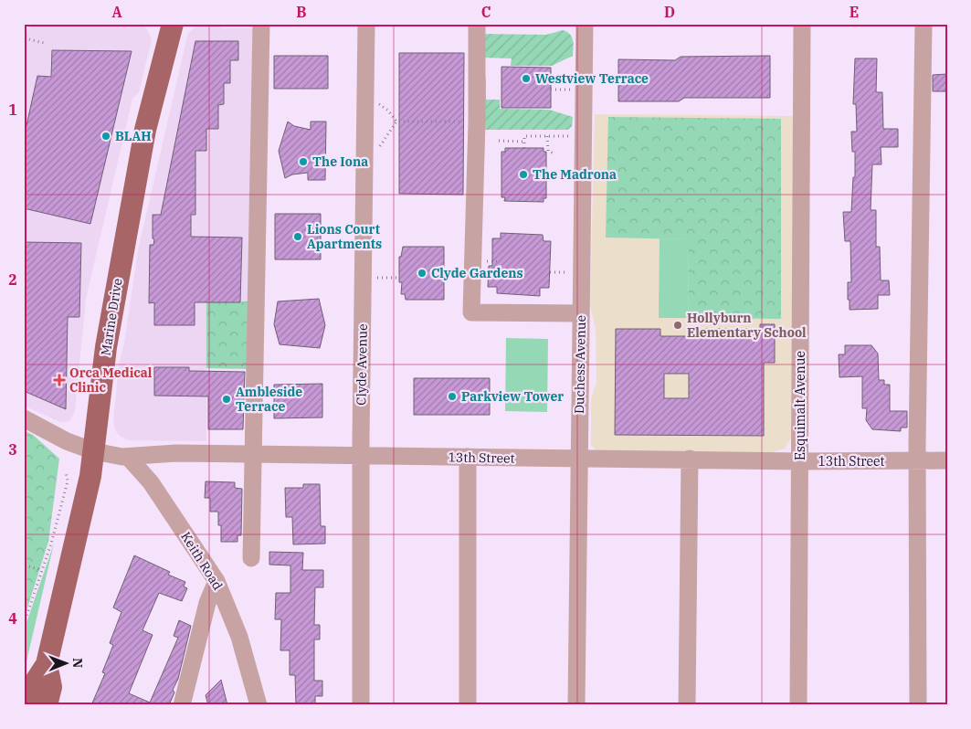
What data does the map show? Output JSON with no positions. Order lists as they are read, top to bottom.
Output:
{
  "streets": {
    "main road": ["Marine Drive"],
    "street": [
      "Clyde Avenue",
      "Duchess Avenue",
      "Esquimalt Avenue",
      "13th Street",
      "Keith Road"
    ]
  },
  "crossings": [
    ["Marine Drive", "13th Street"],
    ["Clyde Avenue", "13th Street"],
    ["Duchess Avenue", "13th Street"],
    ["Esquimalt Avenue", "13th Street"],
    ["13th Street", "Keith Road"]
  ],
  "places": {
    "other": [
      "Westview Terrace",
      "BLAH",
      "The Iona",
      "The Madrona",
      "Lions Court Apartments",
      "Clyde Gardens",
      "Hollyburn Elementary School",
      "Parkview Tower",
      "Ambleside Terrace"
    ],
    "health": ["Orca Medical Clinic"]
  },
  "north": "right",
  "grid": {
    "columns": [
      "A",
      "B",
      "C",
      "D",
      "E"
    ],
    "rows": [
      "1",
      "2",
      "3",
      "4"
    ]
  }
}
